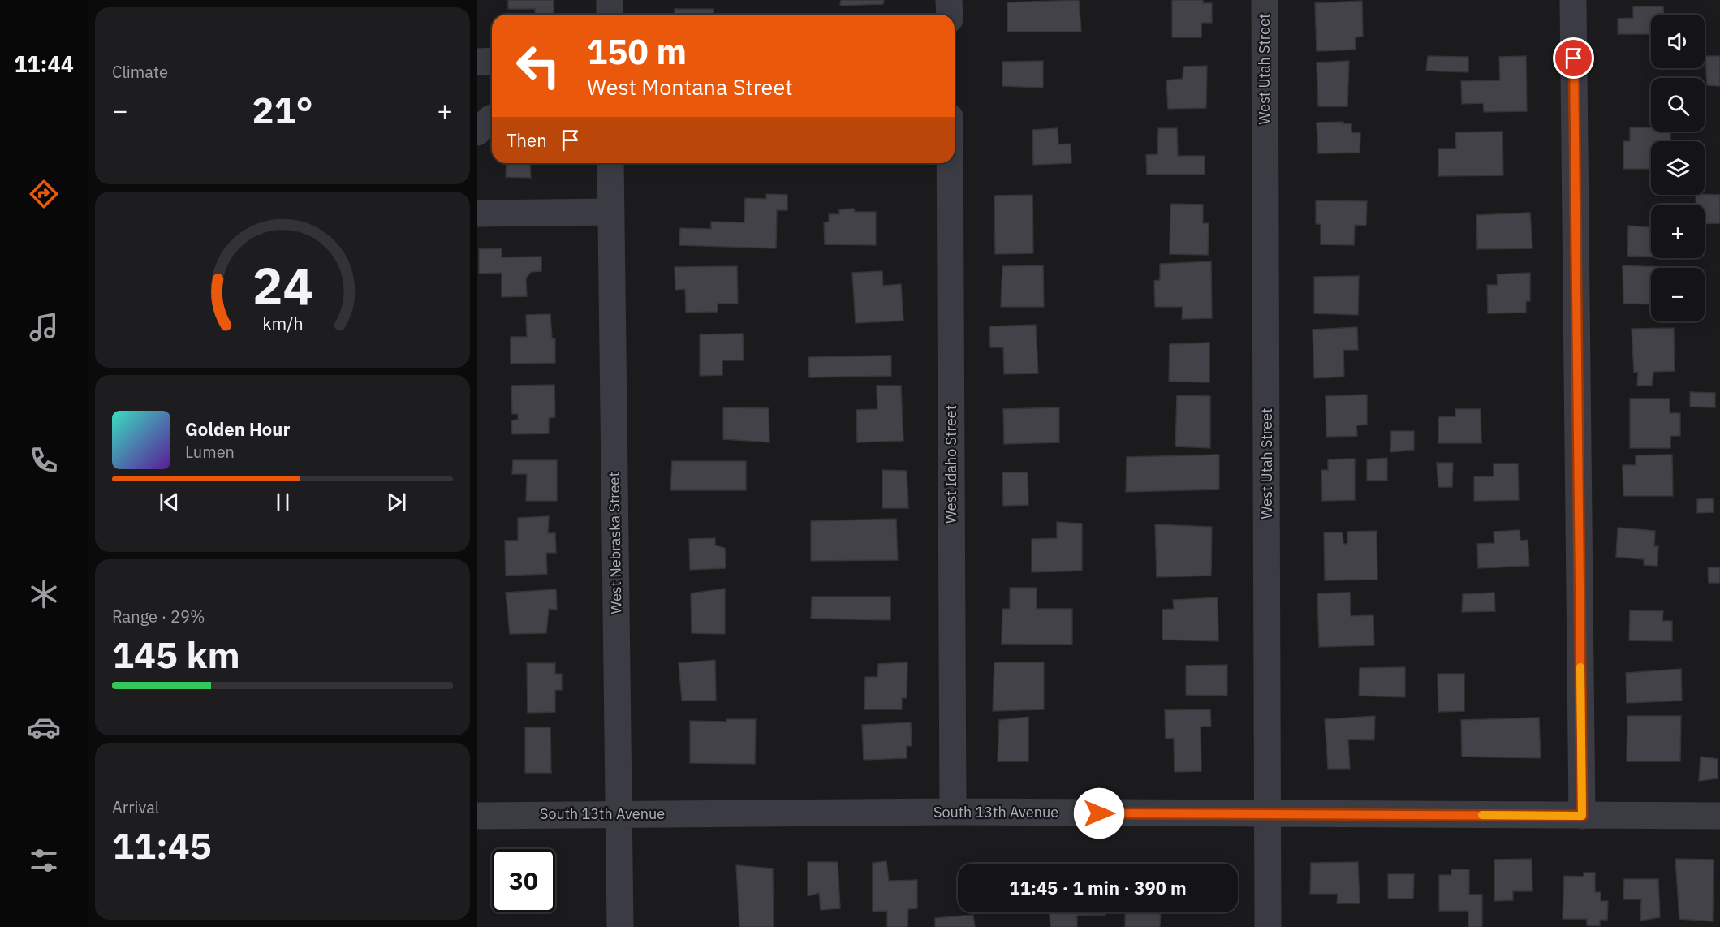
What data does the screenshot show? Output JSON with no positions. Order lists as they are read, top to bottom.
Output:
{
  "streets": {
    "street": [
      "West Utah Street",
      "West Idaho Street",
      "West Nebraska Street",
      "South 13th Avenue"
    ]
  },
  "crossings": [
    ["West Utah Street", "South 13th Avenue"],
    ["West Idaho Street", "South 13th Avenue"],
    ["West Nebraska Street", "South 13th Avenue"]
  ],
  "page": {
    "tabs": "11:44",
    "tile": [
      "Climate",
      ["Range · 29%", "145 km"],
      ["Arrival", "11:45"]
    ],
    "map_buttons": ["+", "−"],
    "turn": ["150 m", "West Montana Street"],
    "heat": ["−", "21°", "+"],
    "then": "Then",
    "song": ["Golden Hour", "Lumen"],
    "limit": "30",
    "trip": "11:45 · 1 min · 390 m",
    "gauge": ["24", "km/h"]
  }
}
